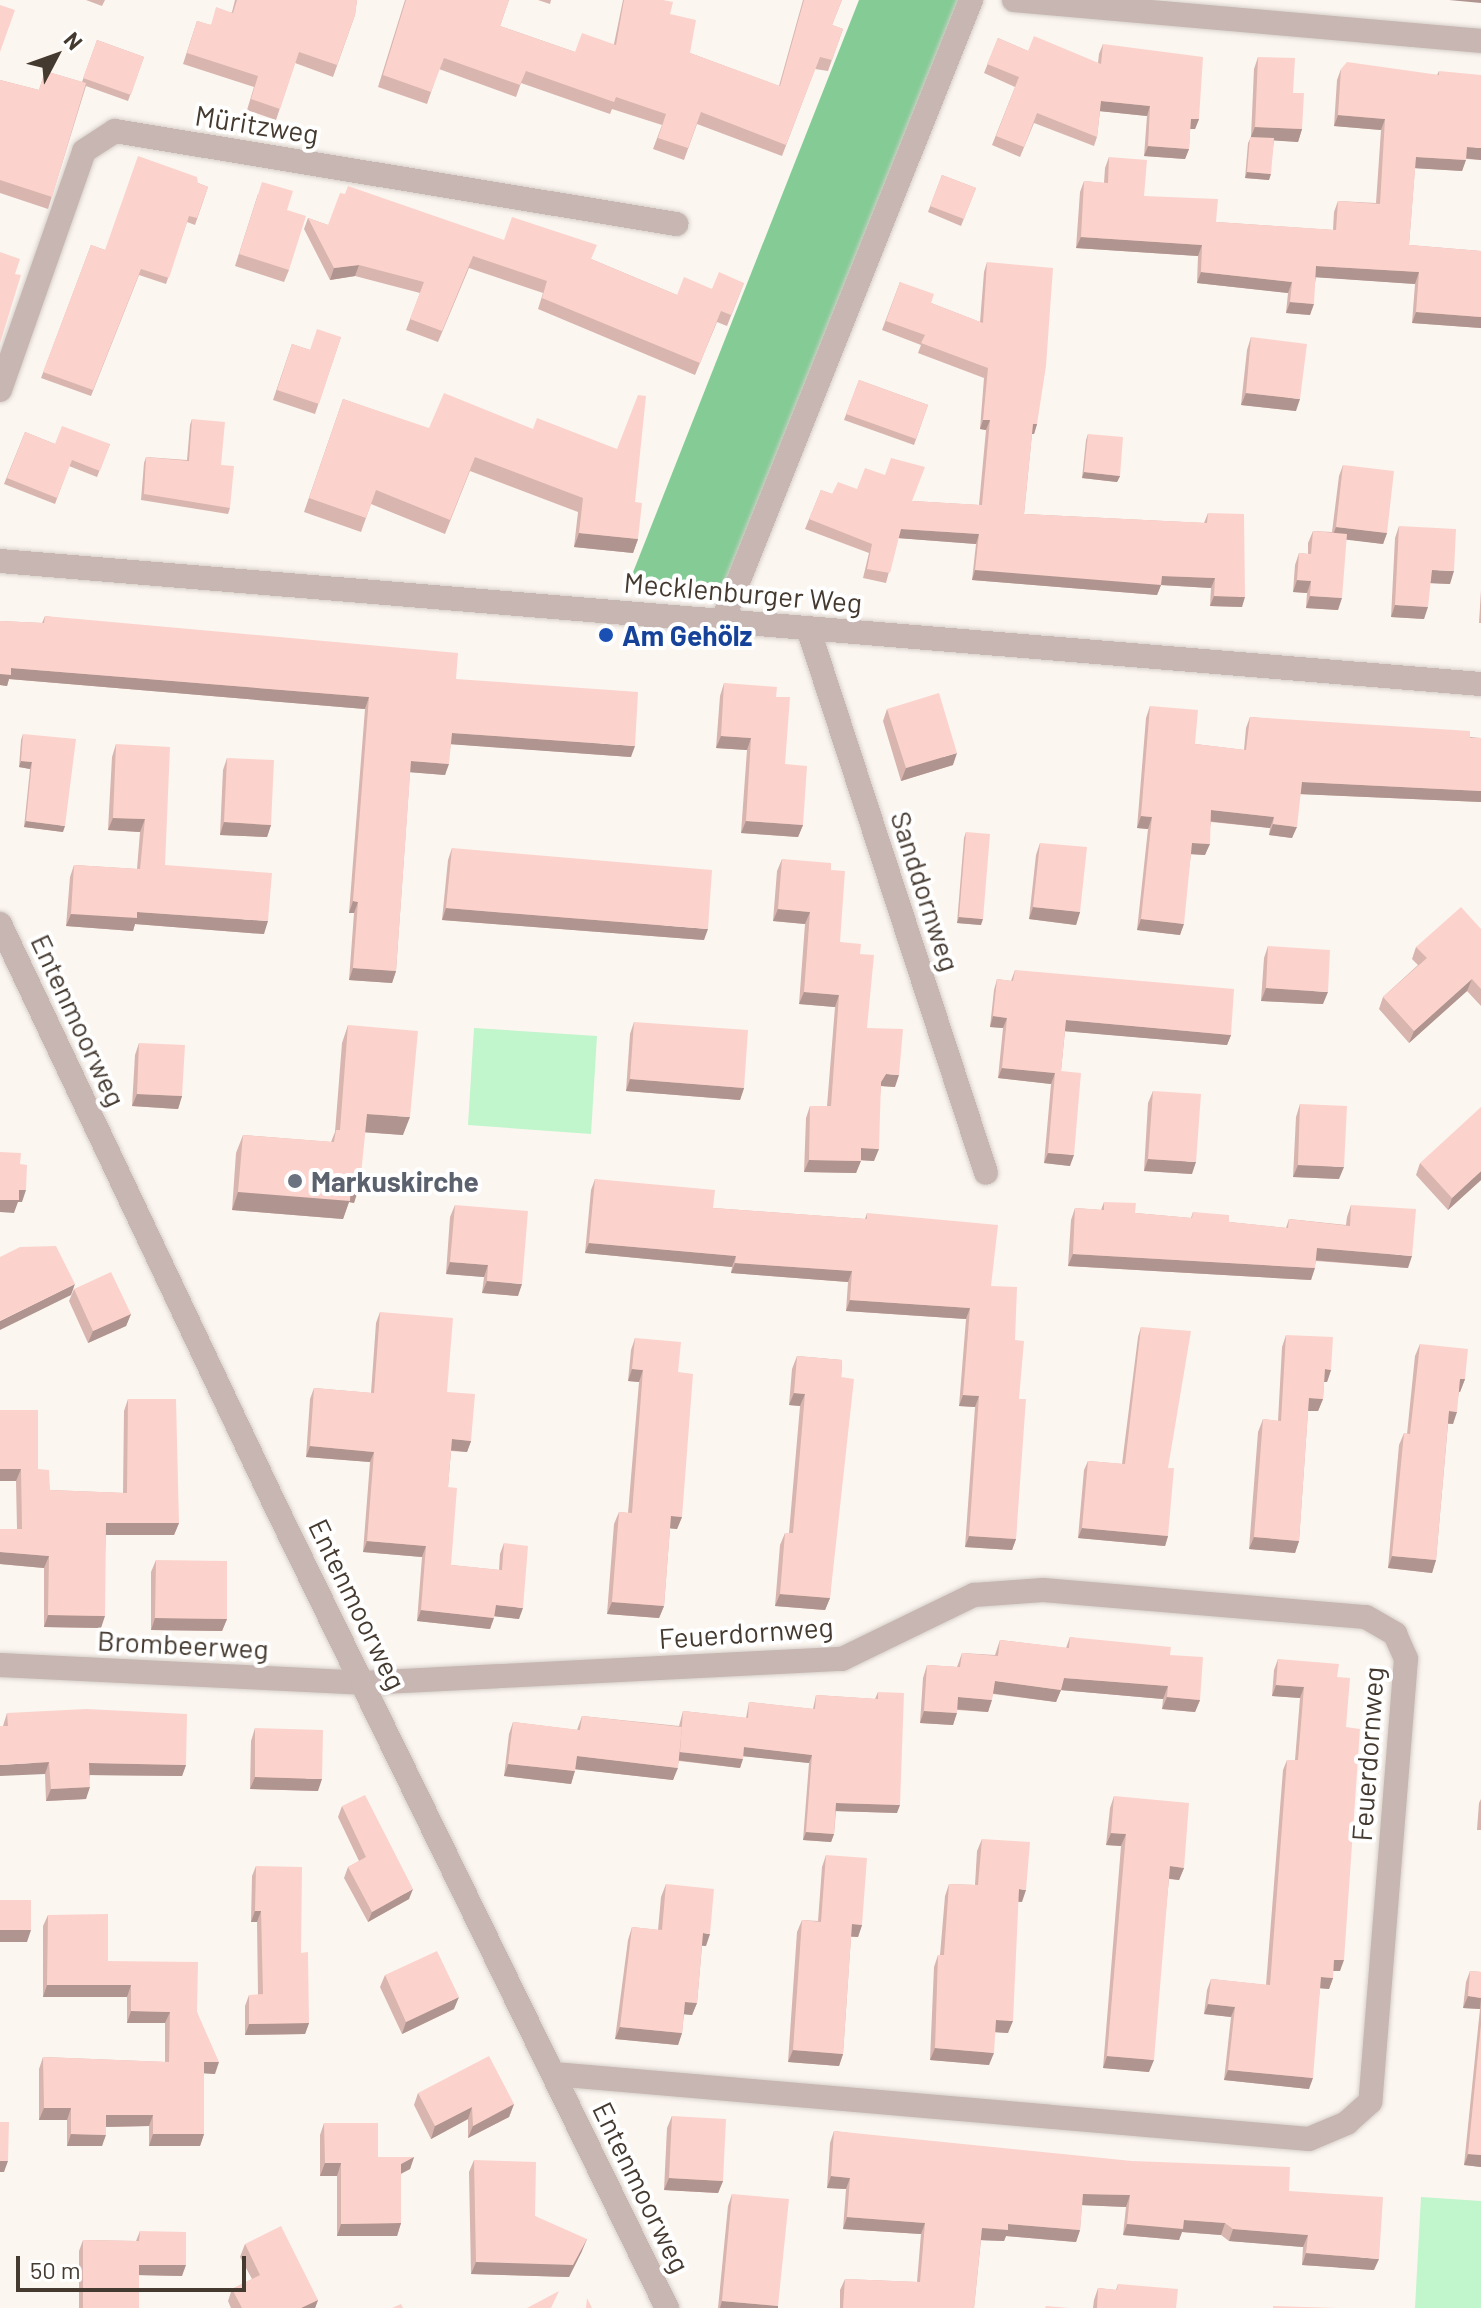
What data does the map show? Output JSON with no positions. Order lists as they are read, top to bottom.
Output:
{
  "streets": {
    "street": [
      "Müritzweg",
      "Mecklenburger Weg",
      "Sanddornweg",
      "Entenmoorweg",
      "Feuerdornweg",
      "Brombeerweg"
    ]
  },
  "crossings": [
    ["Mecklenburger Weg", "Sanddornweg"],
    ["Entenmoorweg", "Feuerdornweg"],
    ["Entenmoorweg", "Brombeerweg"],
    ["Feuerdornweg", "Brombeerweg"]
  ],
  "places": ["Am Gehölz", "Markuskirche"],
  "scale_bar": "50 m",
  "north": "top right"
}
